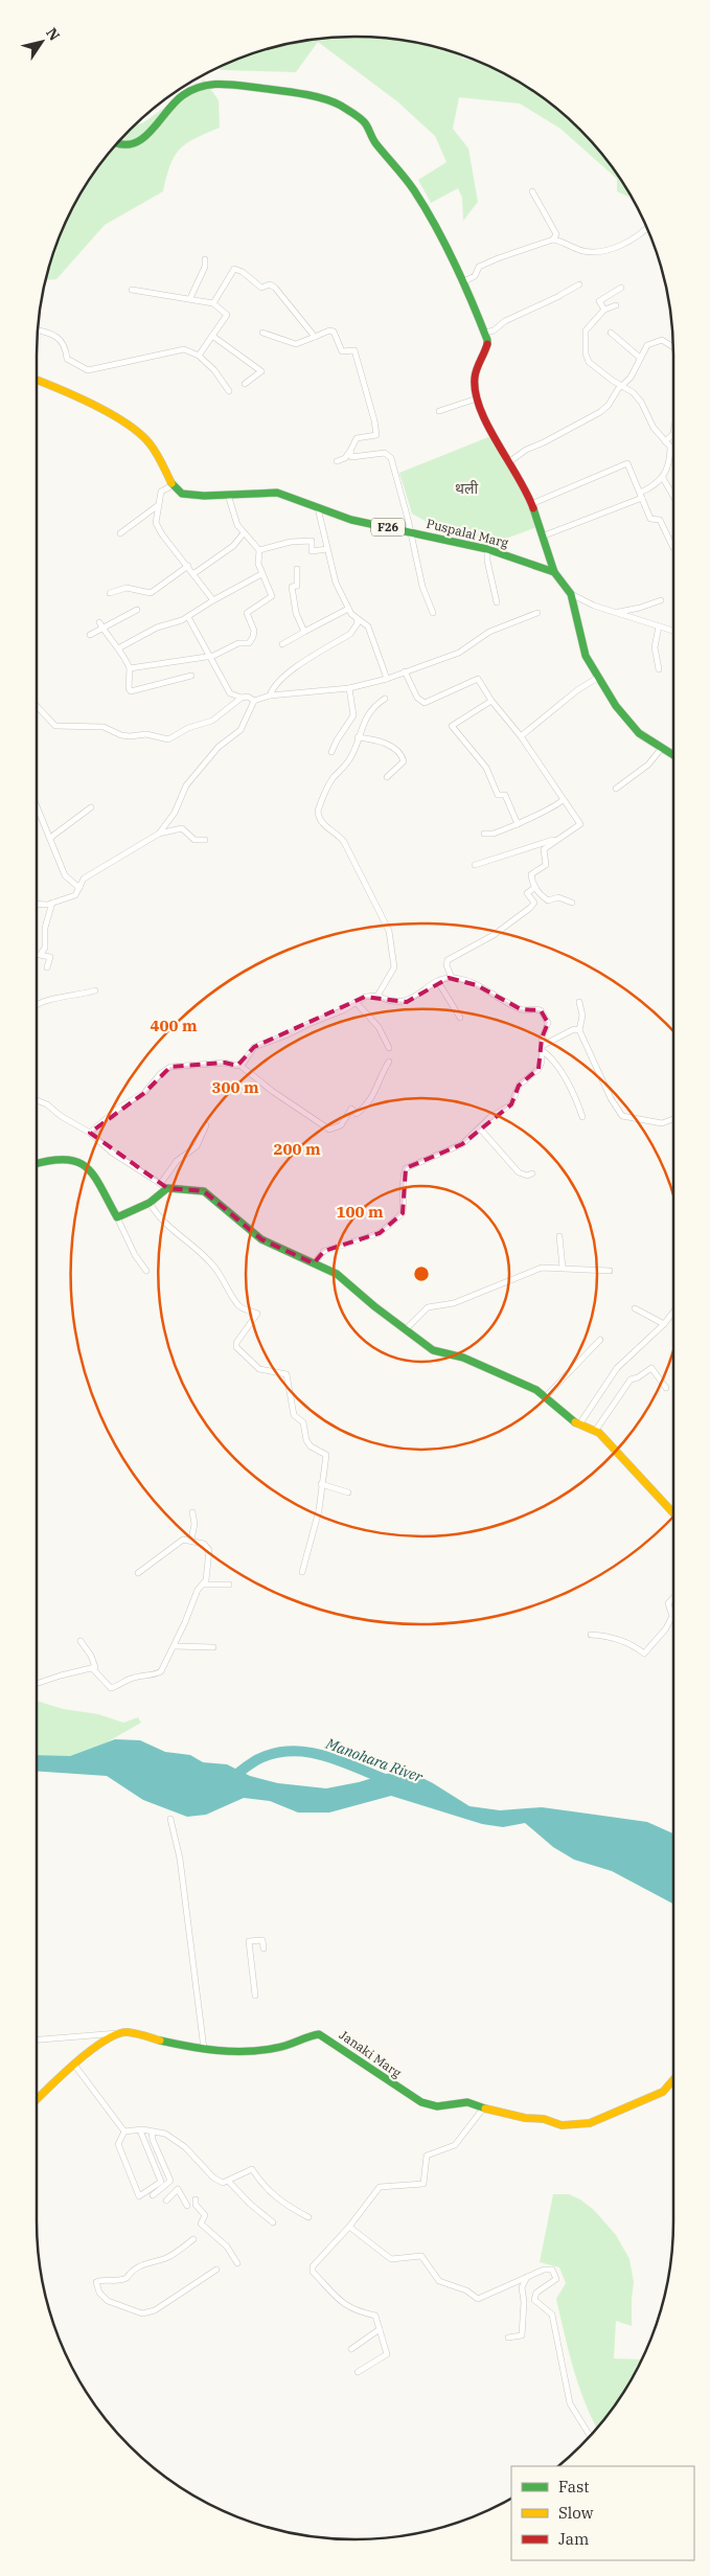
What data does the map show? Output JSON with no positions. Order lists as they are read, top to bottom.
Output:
{
  "streets": {
    "street": ["F26", "Puspalal Marg", "Janaki Marg"]
  },
  "districts": ["थली"],
  "water": ["Manohara River"],
  "legend": ["Fast", "Slow", "Jam"],
  "north": "top right",
  "rings": [
    "400 m",
    "300 m",
    "200 m",
    "100 m"
  ]
}
